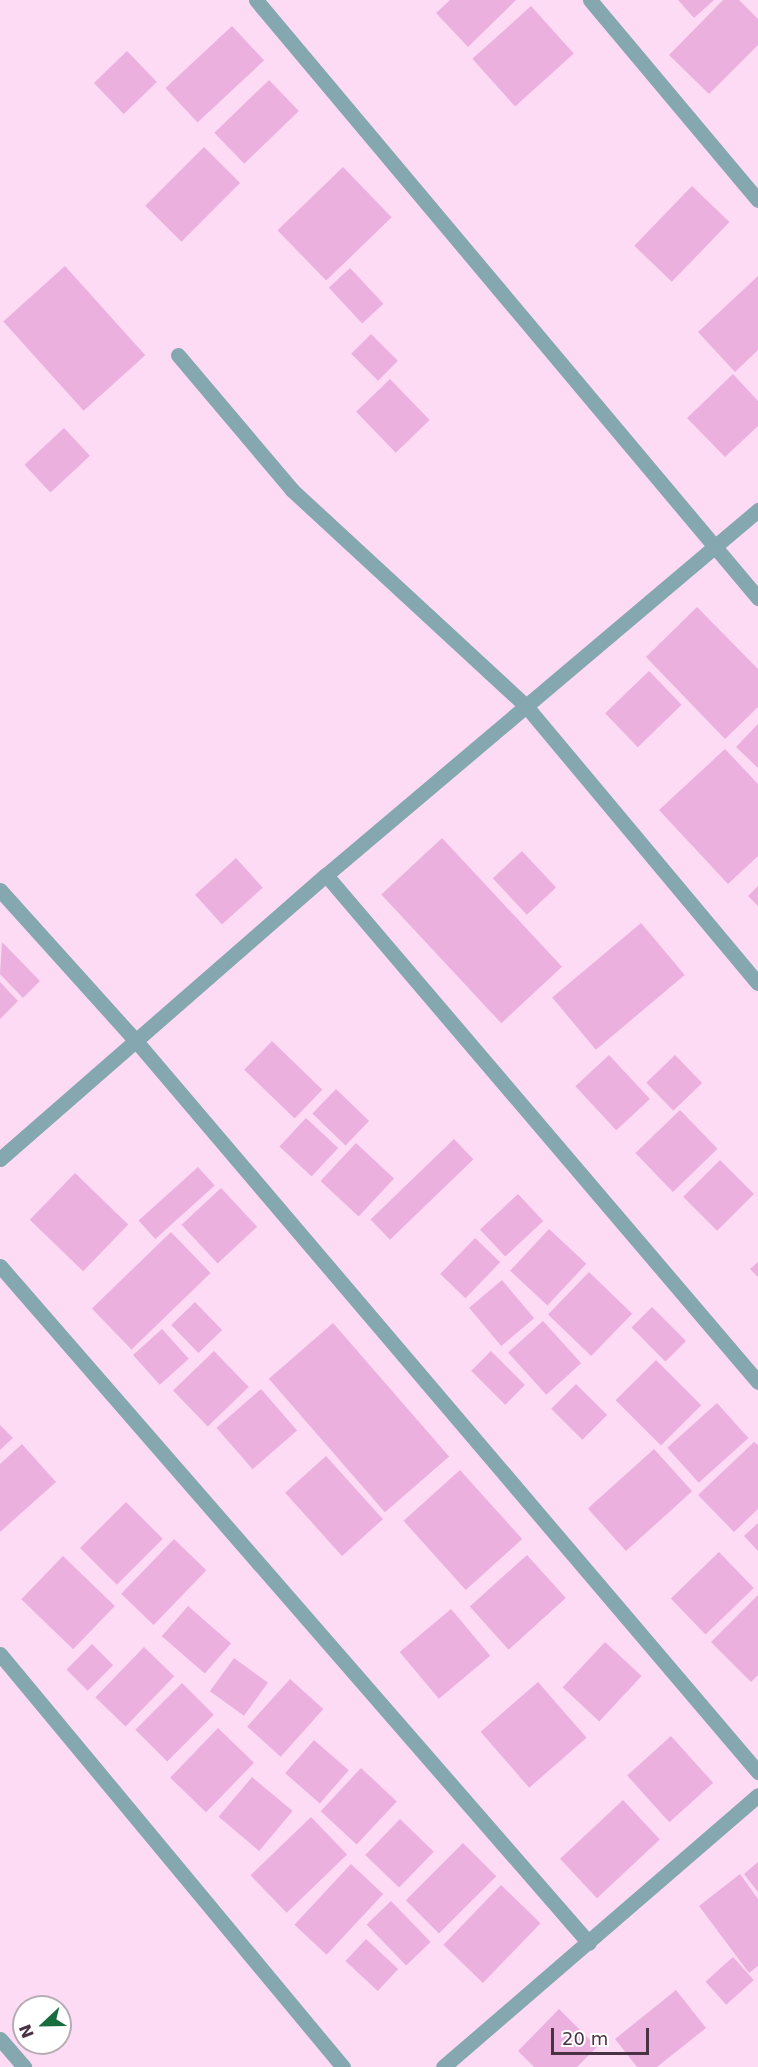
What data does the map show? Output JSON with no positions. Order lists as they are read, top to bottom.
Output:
{
  "scale_bar": "20 m",
  "north": "left"
}
